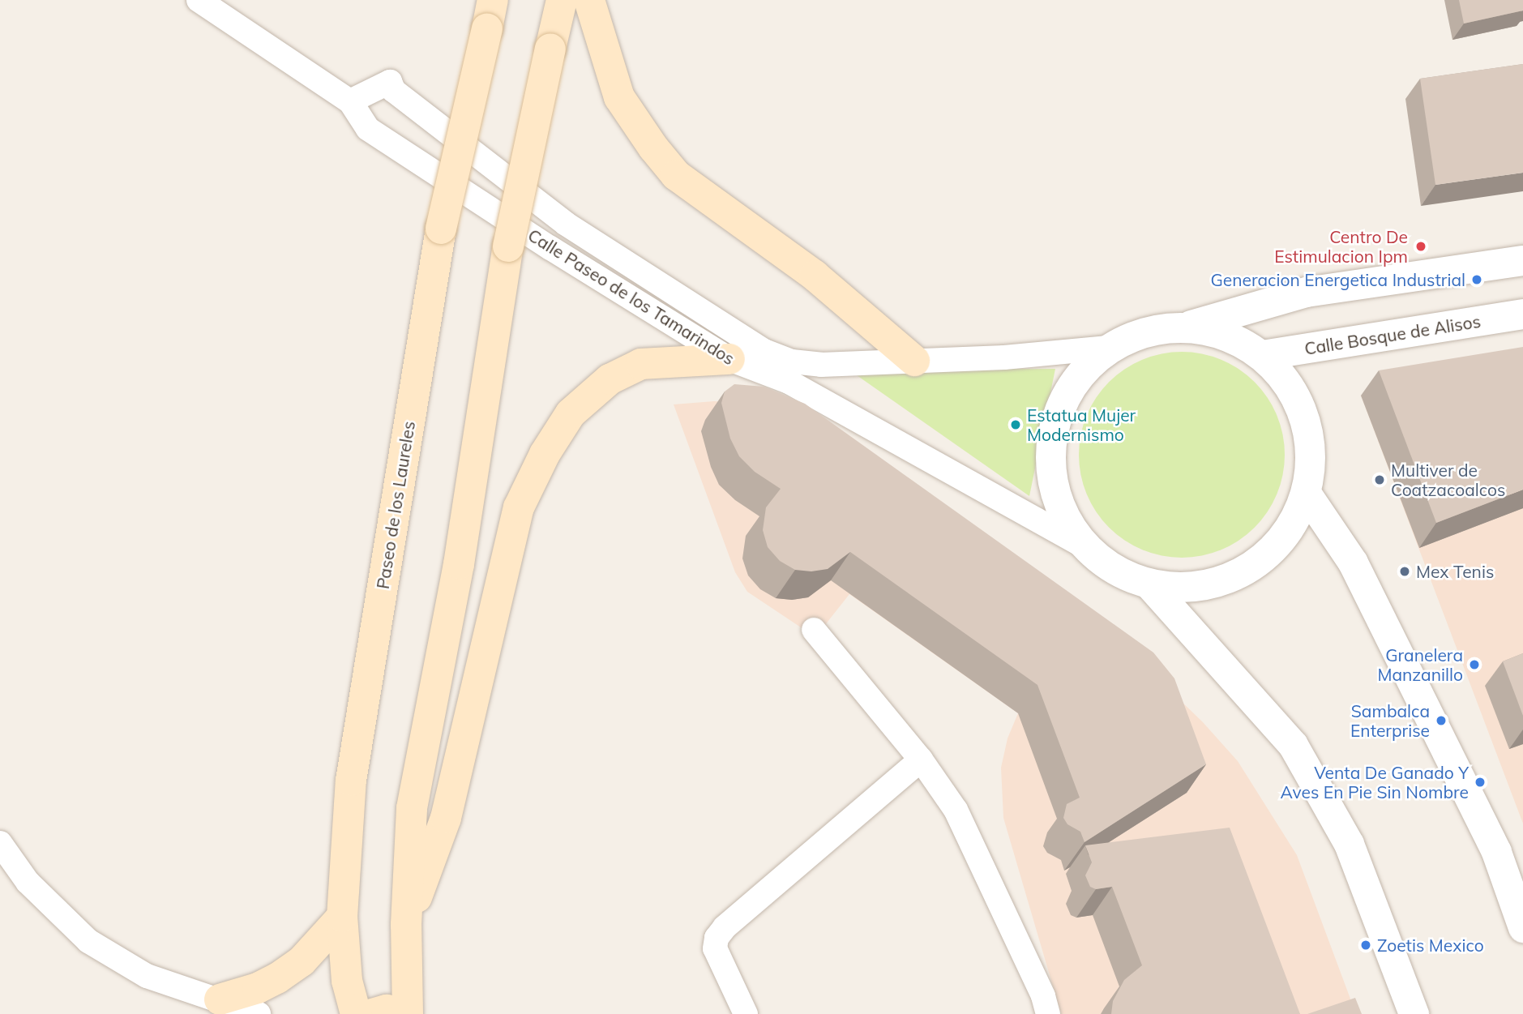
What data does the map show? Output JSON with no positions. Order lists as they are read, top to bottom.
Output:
{
  "streets": {
    "main road": ["Paseo de los Laureles"],
    "street": ["Calle Paseo de los Tamarindos", "Calle Bosque de Alisos"]
  },
  "places": [
    "Centro De Estimulacion Ipm",
    "Generacion Energetica Industrial",
    "Estatua Mujer Modernismo",
    "Multiver de Coatzacoalcos",
    "Mex Tenis",
    "Granelera Manzanillo",
    "Sambalca Enterprise",
    "Venta De Ganado Y Aves En Pie Sin Nombre",
    "Zoetis Mexico"
  ]
}
